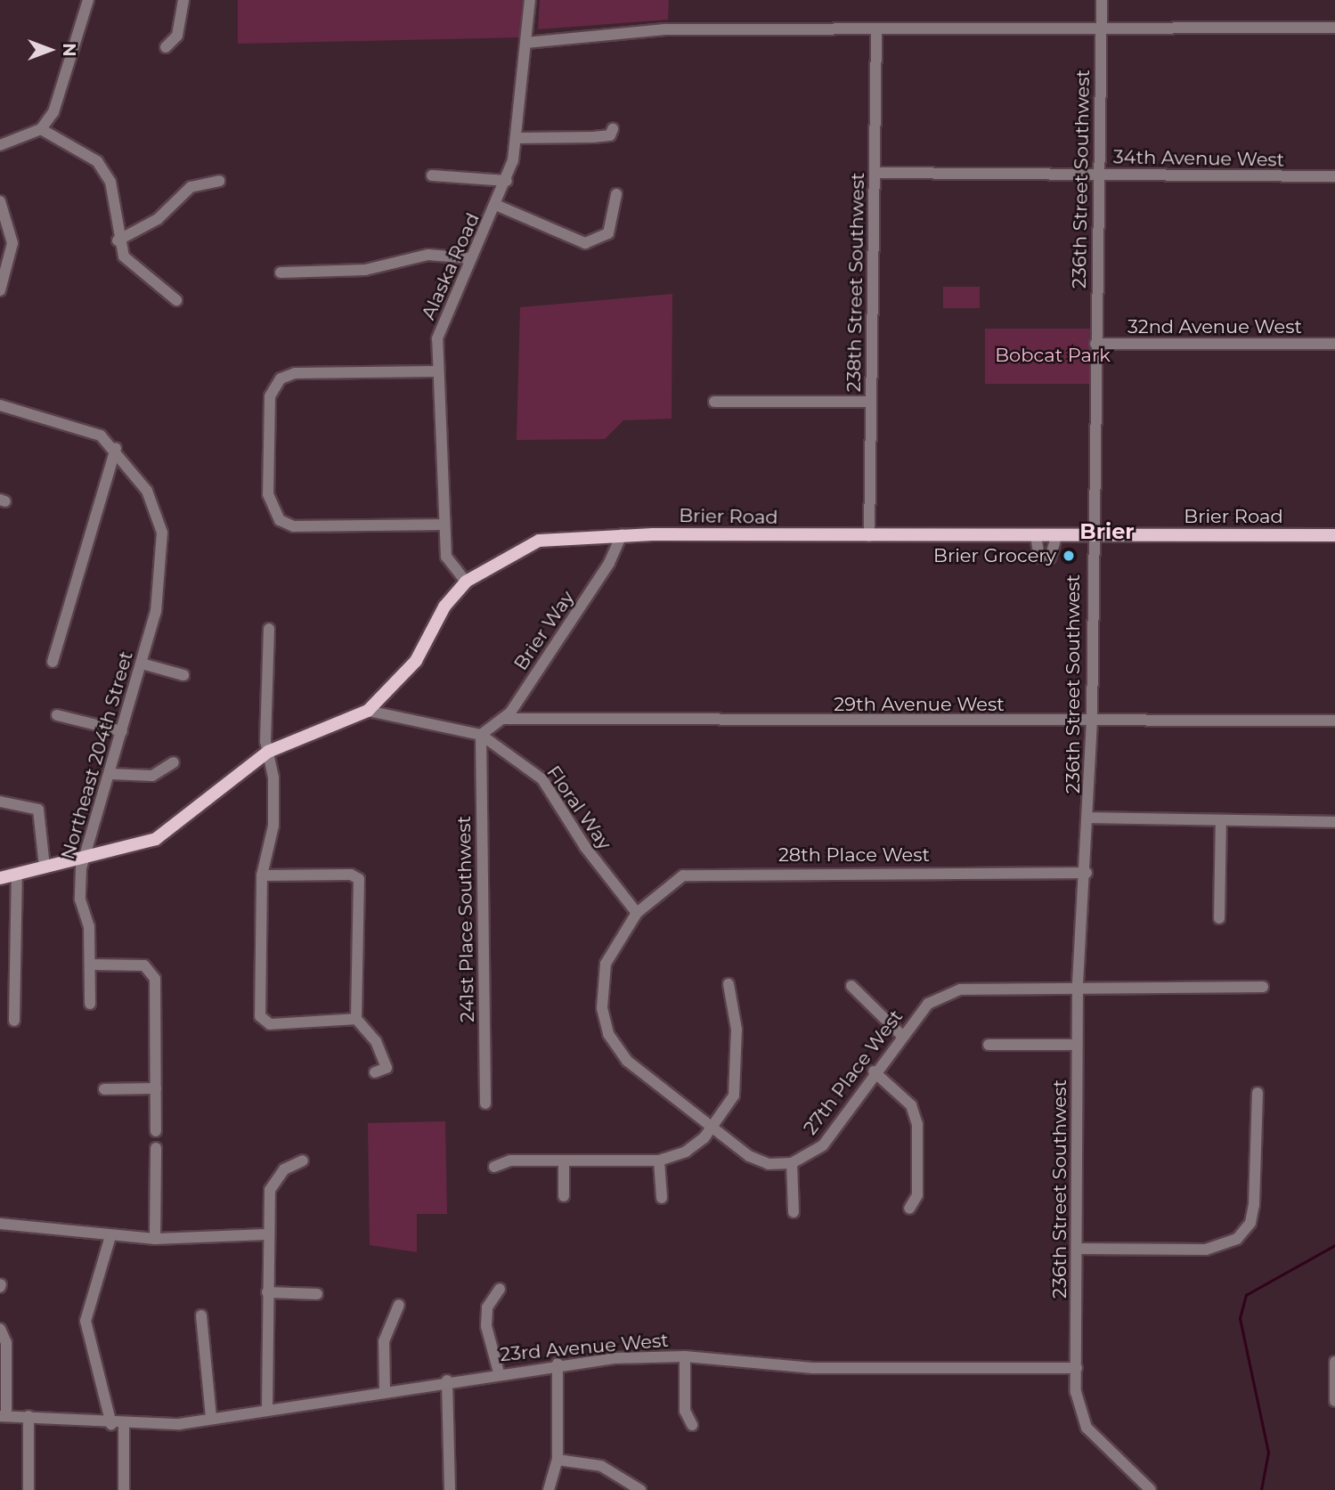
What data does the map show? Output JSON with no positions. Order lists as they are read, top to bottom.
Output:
{
  "streets": {
    "main road": ["Brier Road"],
    "street": [
      "34th Avenue West",
      "236th Street Southwest",
      "Alaska Road",
      "238th Street Southwest",
      "32nd Avenue West",
      "Brier Way",
      "29th Avenue West",
      "Northeast 204th Street",
      "Floral Way",
      "28th Place West",
      "241st Place Southwest",
      "27th Place West",
      "23rd Avenue West"
    ]
  },
  "crossings": [
    ["34th Avenue West", "236th Street Southwest"],
    ["34th Avenue West", "238th Street Southwest"],
    ["236th Street Southwest", "32nd Avenue West"],
    ["236th Street Southwest", "Brier Road"],
    ["236th Street Southwest", "29th Avenue West"],
    ["236th Street Southwest", "28th Place West"],
    ["236th Street Southwest", "27th Place West"],
    ["236th Street Southwest", "23rd Avenue West"],
    ["Alaska Road", "Brier Road"],
    ["238th Street Southwest", "Brier Road"],
    ["Brier Road", "Brier Way"],
    ["Brier Road", "Northeast 204th Street"],
    ["Brier Way", "29th Avenue West"],
    ["Brier Way", "Floral Way"],
    ["Brier Way", "241st Place Southwest"],
    ["Floral Way", "28th Place West"],
    ["Floral Way", "241st Place Southwest"]
  ],
  "districts": ["Brier"],
  "parks": ["Bobcat Park"],
  "places": ["Brier Grocery"],
  "north": "right"
}
